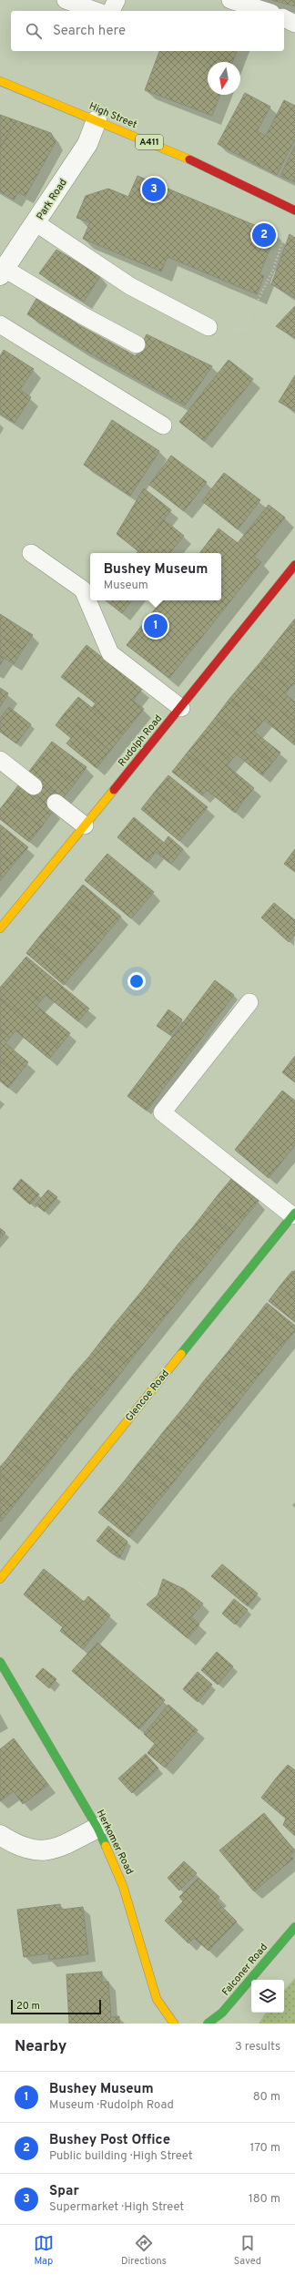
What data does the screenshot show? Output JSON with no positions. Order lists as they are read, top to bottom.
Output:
{
  "streets": {
    "street": [
      "High Street",
      "A411",
      "Park Road",
      "Rudolph Road",
      "Glencoe Road",
      "Herkomer Road",
      "Falconer Road"
    ]
  },
  "crossings": [
    ["High Street", "Park Road"]
  ],
  "scale_bar": "20 m",
  "north": "bottom",
  "page": {
    "search": "Search here",
    "pins": ["3", "2", "1"],
    "popup": ["Bushey Museum", "Museum"],
    "scale": "20 m",
    "heading": ["Nearby", "3 results"],
    "list": [
      {
        "mark": "1",
        "name": "Bushey Museum",
        "note": "Museum · Rudolph Road",
        "value": "80 m"
      },
      {
        "mark": "2",
        "name": "Bushey Post Office",
        "note": "Public building · High Street",
        "value": "170 m"
      },
      {
        "mark": "3",
        "name": "Spar",
        "note": "Supermarket · High Street",
        "value": "180 m"
      }
    ],
    "nav": ["Map", "Directions", "Saved"]
  }
}
